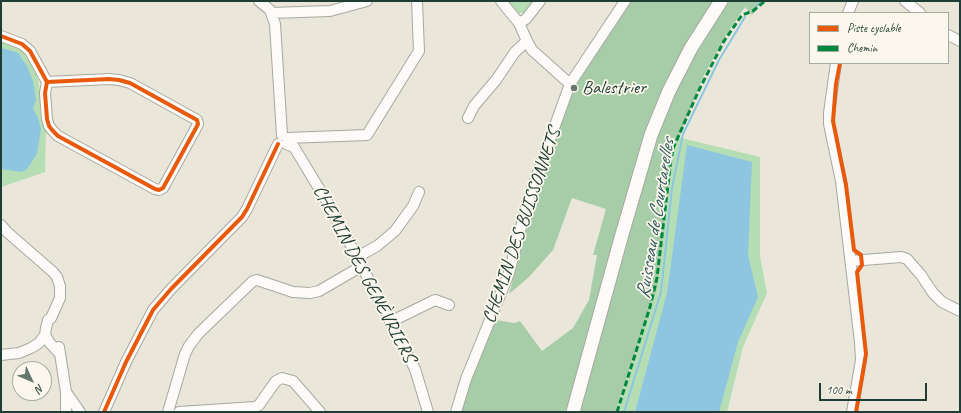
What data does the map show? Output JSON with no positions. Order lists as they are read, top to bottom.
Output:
{
  "streets": {
    "street": ["CHEMIN DES BUISSONNETS", "CHEMIN DES GENÈVRIERS"]
  },
  "water": ["Ruisseau de Courtarelles"],
  "places": ["Balestrier"],
  "legend": ["Piste cyclable", "Chemin"],
  "scale_bar": "100 m",
  "north": "bottom right"
}
